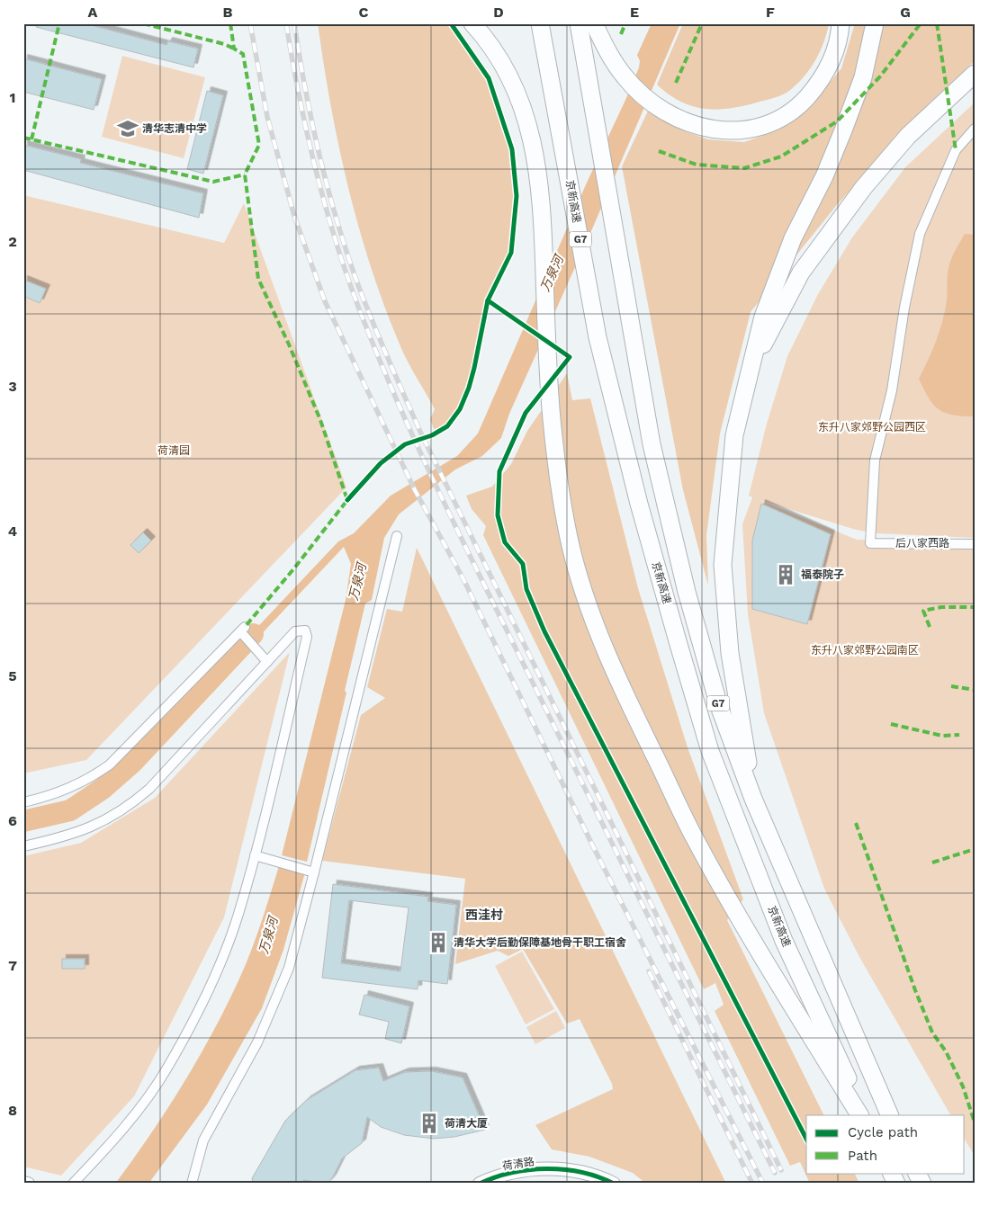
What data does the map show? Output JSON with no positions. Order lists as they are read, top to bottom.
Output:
{
  "streets": {
    "highway": ["京新高速", "G7"],
    "main road": ["荷清路"],
    "street": ["后八家西路"]
  },
  "districts": ["西洼村"],
  "water": ["万泉河"],
  "parks": ["东升八家郊野公园西区", "荷清园", "东升八家郊野公园南区"],
  "places": {
    "school or university": ["清华志清中学"],
    "building": ["福泰院子", "清华大学后勤保障基地骨干职工宿舍", "荷清大厦"]
  },
  "legend": ["Cycle path", "Path"],
  "grid": {
    "columns": [
      "A",
      "B",
      "C",
      "D",
      "E",
      "F",
      "G"
    ],
    "rows": [
      "1",
      "2",
      "3",
      "4",
      "5",
      "6",
      "7",
      "8"
    ]
  }
}
